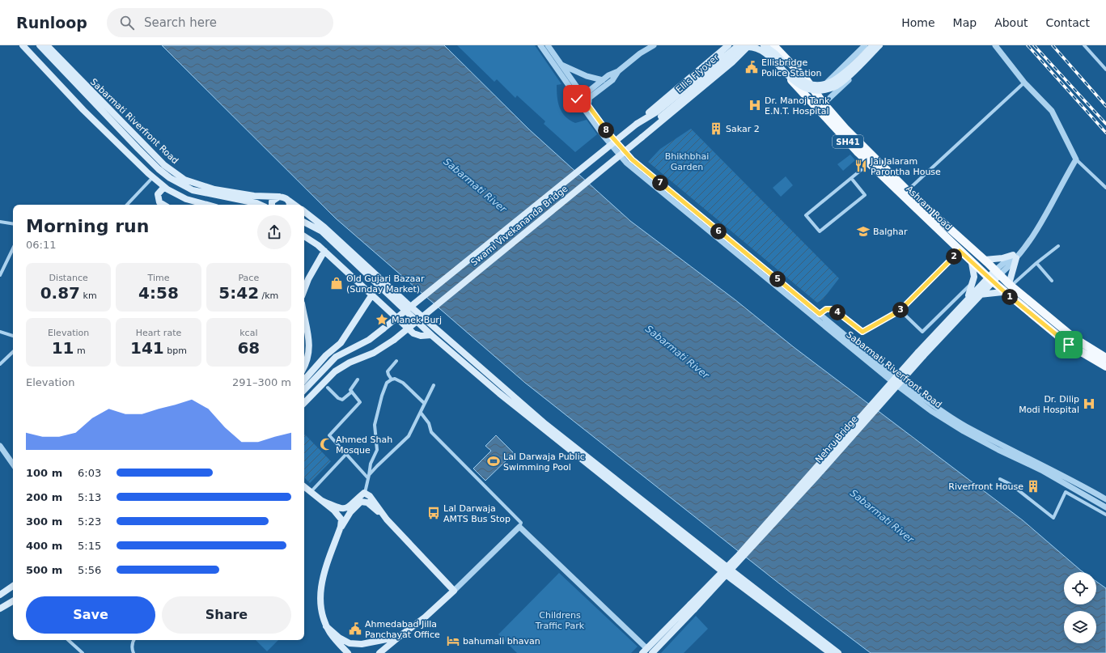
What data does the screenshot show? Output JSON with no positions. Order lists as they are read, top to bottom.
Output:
{
  "streets": {
    "main road": [
      "Ellis Flyover",
      "Sabarmati Riverfront Road",
      "SH41",
      "Ashram Road",
      "Swami Vivekananda Bridge",
      "Nehru Bridge"
    ]
  },
  "crossings": [
    ["Ellis Flyover", "Swami Vivekananda Bridge"],
    ["Ashram Road", "Nehru Bridge"]
  ],
  "water": ["Sabarmati River"],
  "parks": ["Bhikhbhai Garden", "Childrens Traffic Park"],
  "places": {
    "public building": ["Ellisbridge Police Station", "Ahmedabad Jilla Panchayat Office"],
    "hospital": ["Dr. Manoj Tank E.N.T. Hospital", "Dr. Dilip Modi Hospital"],
    "building": ["Sakar 2", "Riverfront House"],
    "restaurant": ["Jai Jalaram Parontha House"],
    "school or university": ["Balghar"],
    "shop": ["Old Gujari Bazaar (Sunday Market)"],
    "place": ["Manek Burj"],
    "mosque": ["Ahmed Shah Mosque"],
    "sports": ["Lal Darwaja Public Swimming Pool"],
    "bus stop": ["Lal Darwaja AMTS Bus Stop"],
    "hotel": ["bahumali bhavan"]
  },
  "page": {
    "header": "Runloop",
    "search": "Search here",
    "nav": [
      "Home",
      "Map",
      "About",
      "Contact"
    ],
    "pins": [
      "8",
      "7",
      "6",
      "2",
      "5",
      "1",
      "3",
      "4"
    ],
    "heading": ["Morning run", "06:11"],
    "stats": [
      ["Distance", "0.87 km"],
      ["Time", "4:58"],
      ["Pace", "5:42 /km"],
      ["Elevation", "11 m"],
      ["Heart rate", "141 bpm"],
      ["kcal", "68"]
    ],
    "chart": ["Elevation", "291–300 m"],
    "list": [
      {
        "name": "100 m",
        "note": "6:03"
      },
      {
        "name": "200 m",
        "note": "5:13"
      },
      {
        "name": "300 m",
        "note": "5:23"
      },
      {
        "name": "400 m",
        "note": "5:15"
      },
      {
        "name": "500 m",
        "note": "5:56"
      }
    ],
    "buttons": ["Save", "Share"]
  }
}
